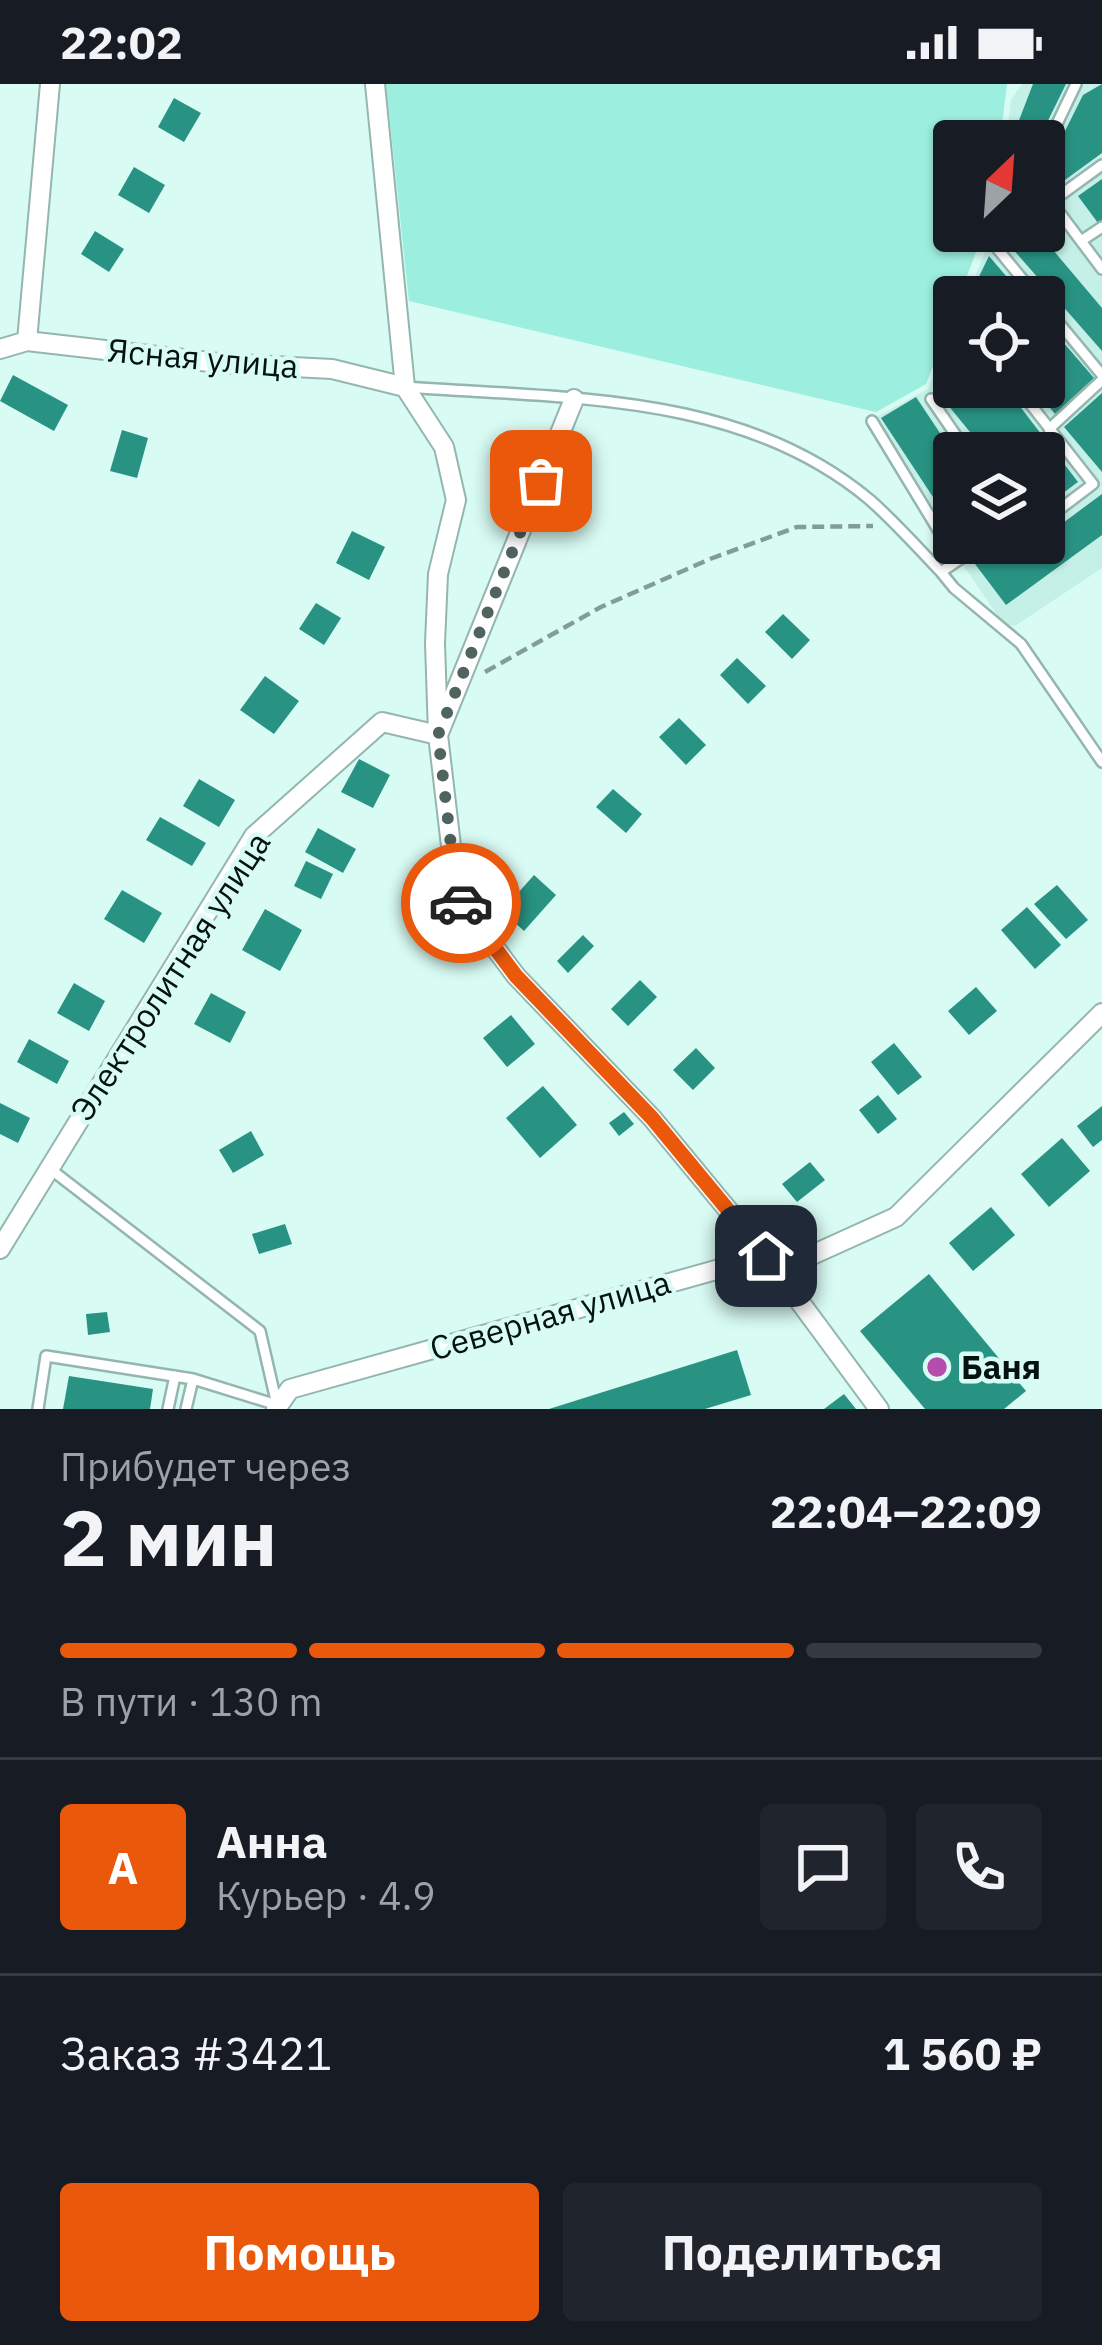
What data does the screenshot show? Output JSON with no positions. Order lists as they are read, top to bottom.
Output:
{
  "streets": {
    "street": ["Ясная улица", "Электролитная улица", "Северная улица"]
  },
  "places": ["Баня"],
  "north": "top right",
  "page": {
    "status": "22:02",
    "heading": ["2 мин", "Прибудет через", "22:04–22:09"],
    "panel": [
      "Анна",
      "Курьер · 4.9",
      "Заказ #3421",
      "1 560 ₽"
    ],
    "bar": "В пути · 130 m",
    "round": "А",
    "buttons": ["Помощь", "Поделиться"]
  }
}
